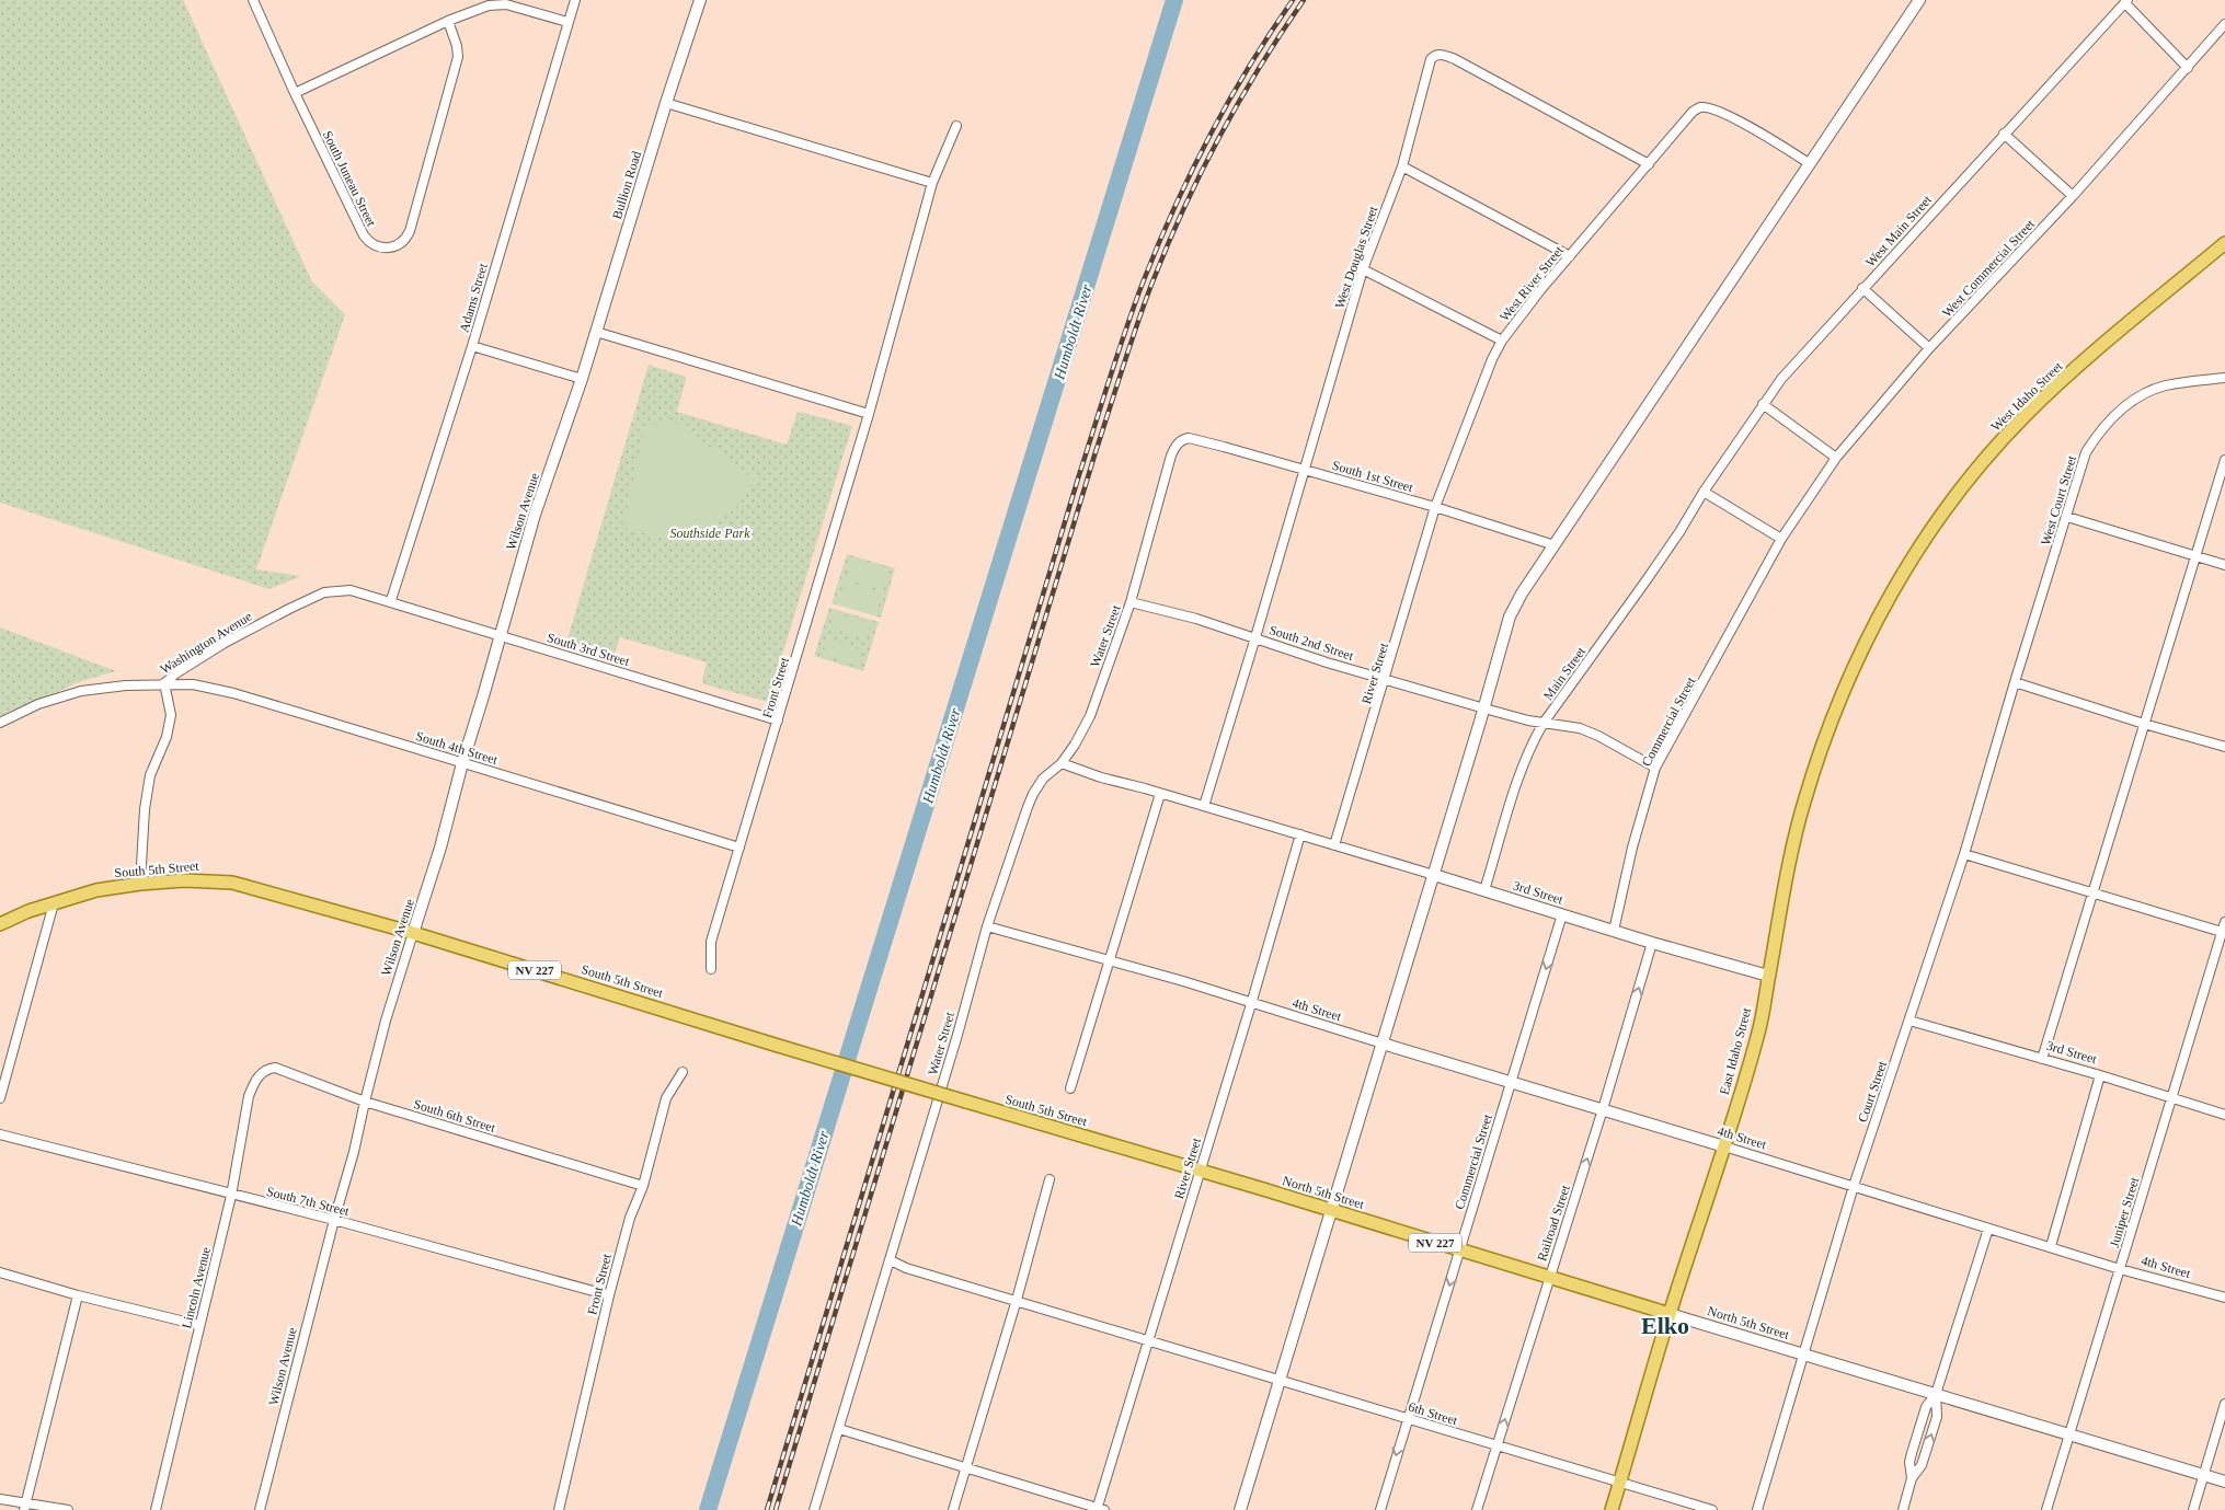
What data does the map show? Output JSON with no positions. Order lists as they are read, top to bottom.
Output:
{
  "streets": {
    "main road": [
      "West Idaho Street",
      "South 5th Street",
      "NV 227",
      "East Idaho Street",
      "North 5th Street"
    ],
    "street": [
      "South Juneau Street",
      "Bullion Road",
      "West Main Street",
      "West Douglas Street",
      "West Commercial Street",
      "West River Street",
      "Adams Street",
      "South 1st Street",
      "West Court Street",
      "Wilson Avenue",
      "Water Street",
      "Washington Avenue",
      "South 2nd Street",
      "South 3rd Street",
      "River Street",
      "Main Street",
      "Front Street",
      "Commercial Street",
      "South 4th Street",
      "3rd Street",
      "4th Street",
      "Court Street",
      "South 6th Street",
      "South 7th Street",
      "Juniper Street",
      "Railroad Street",
      "Lincoln Avenue",
      "6th Street"
    ]
  },
  "crossings": [
    ["Bullion Road", "Wilson Avenue"],
    ["West Main Street", "Main Street"],
    ["West Douglas Street", "West River Street"],
    ["West Douglas Street", "South 1st Street"],
    ["West Douglas Street", "South 2nd Street"],
    ["West Commercial Street", "Commercial Street"],
    ["West River Street", "South 1st Street"],
    ["West River Street", "River Street"],
    ["Adams Street", "Washington Avenue"],
    ["Adams Street", "South 3rd Street"],
    ["West Idaho Street", "East Idaho Street"],
    ["South 1st Street", "Water Street"],
    ["South 1st Street", "River Street"],
    ["West Court Street", "Court Street"],
    ["Wilson Avenue", "South 3rd Street"],
    ["Wilson Avenue", "South 4th Street"],
    ["Wilson Avenue", "South 5th Street"],
    ["Wilson Avenue", "South 6th Street"],
    ["Wilson Avenue", "South 7th Street"],
    ["Water Street", "South 2nd Street"],
    ["Washington Avenue", "South 3rd Street"],
    ["Washington Avenue", "South 4th Street"],
    ["South 2nd Street", "River Street"],
    ["South 2nd Street", "Main Street"],
    ["South 2nd Street", "Commercial Street"],
    ["South 3rd Street", "Front Street"],
    ["River Street", "South 5th Street"],
    ["River Street", "3rd Street"],
    ["River Street", "4th Street"],
    ["River Street", "North 5th Street"],
    ["River Street", "6th Street"],
    ["Main Street", "3rd Street"],
    ["Front Street", "South 4th Street"],
    ["Front Street", "South 6th Street"],
    ["Front Street", "South 7th Street"],
    ["Commercial Street", "3rd Street"],
    ["Commercial Street", "4th Street"],
    ["Commercial Street", "North 5th Street"],
    ["Commercial Street", "6th Street"],
    ["South 5th Street", "North 5th Street"],
    ["3rd Street", "East Idaho Street"],
    ["3rd Street", "Court Street"],
    ["3rd Street", "Juniper Street"],
    ["3rd Street", "Railroad Street"],
    ["4th Street", "East Idaho Street"],
    ["4th Street", "Court Street"],
    ["4th Street", "Juniper Street"],
    ["4th Street", "Railroad Street"],
    ["East Idaho Street", "North 5th Street"],
    ["East Idaho Street", "6th Street"],
    ["Court Street", "North 5th Street"],
    ["South 6th Street", "Lincoln Avenue"],
    ["North 5th Street", "Juniper Street"],
    ["North 5th Street", "Railroad Street"],
    ["South 7th Street", "Lincoln Avenue"],
    ["Railroad Street", "6th Street"]
  ],
  "one_way": ["Commercial Street", "Railroad Street"],
  "districts": ["Elko"],
  "water": ["Humboldt River"],
  "parks": ["Southside Park"]
}
